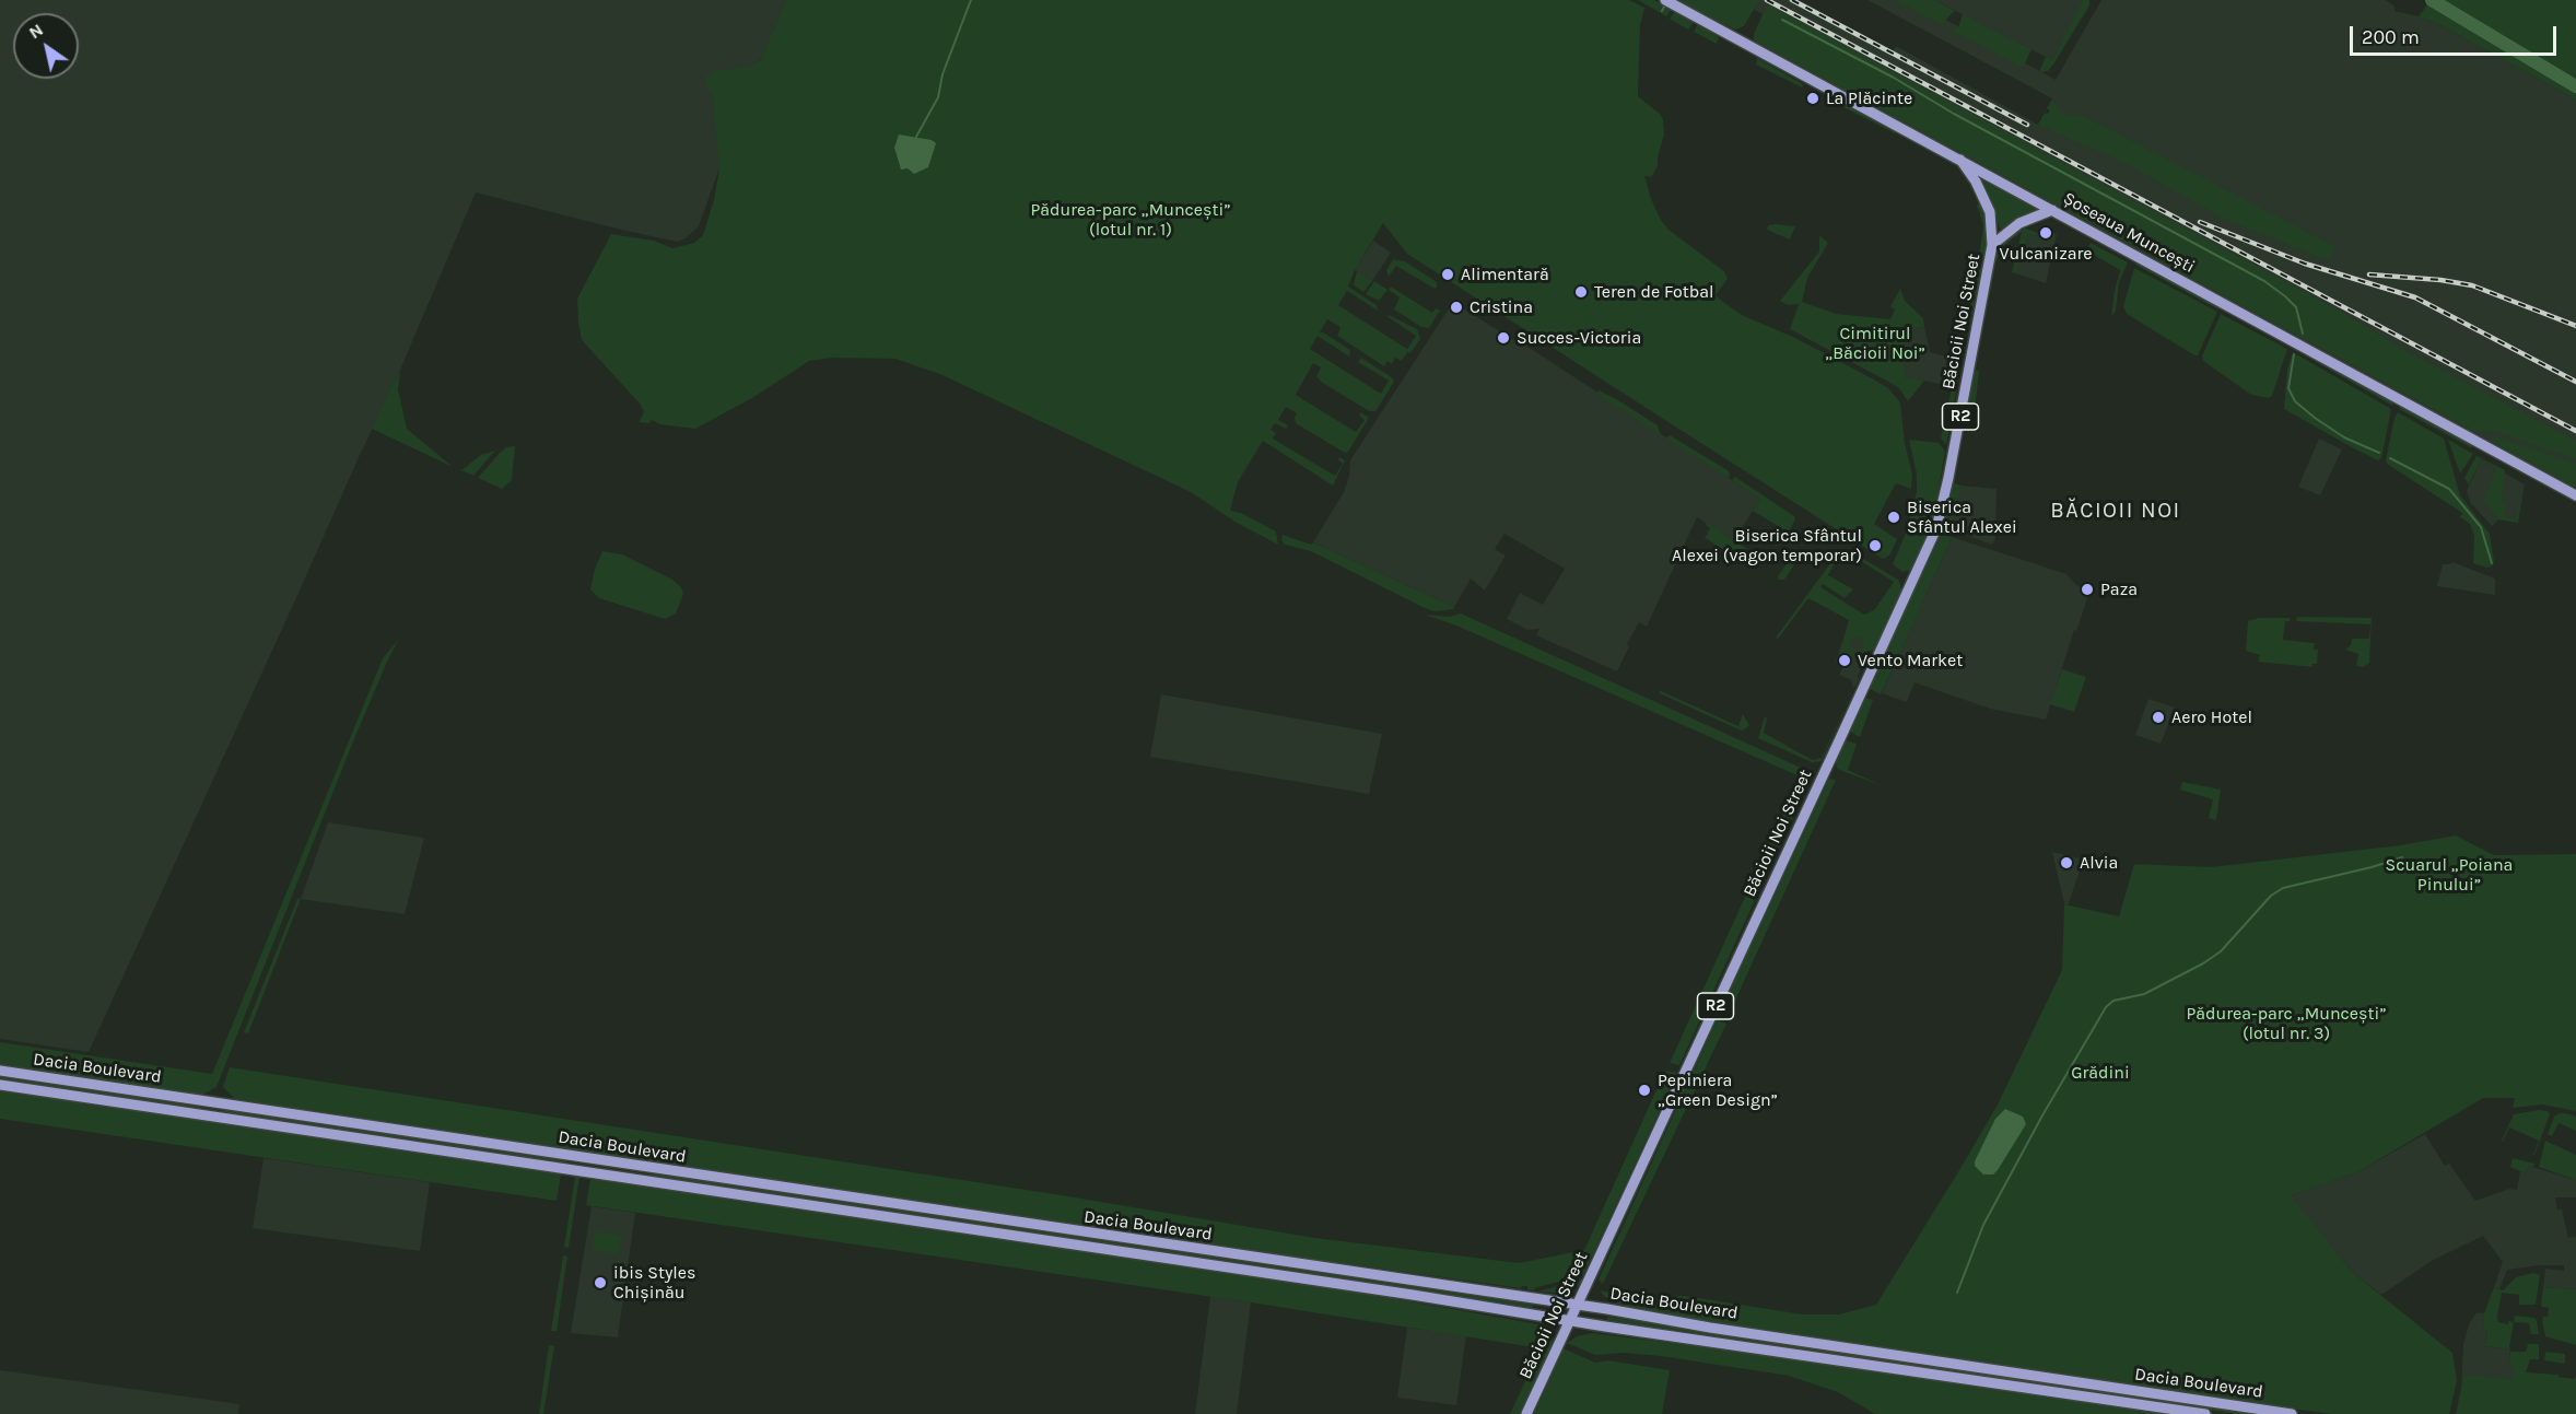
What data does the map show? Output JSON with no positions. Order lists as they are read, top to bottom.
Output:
{
  "streets": {
    "main road": [
      "Șoseaua Muncești",
      "Băcioii Noi Street",
      "R2",
      "Dacia Boulevard"
    ]
  },
  "crossings": [
    ["Șoseaua Muncești", "Băcioii Noi Street"],
    ["Băcioii Noi Street", "Dacia Boulevard"]
  ],
  "districts": ["BĂCIOII NOI"],
  "parks": [
    "Pădurea-parc „Muncești” (lotul nr. 1)",
    "Cimitirul „Băcioii Noi”",
    "Scuarul „Poiana Pinului”",
    "Pădurea-parc „Muncești” (lotul nr. 3)",
    "Grădini"
  ],
  "places": [
    "La Plăcinte",
    "Vulcanizare",
    "Alimentară",
    "Teren de Fotbal",
    "Cristina",
    "Succes-Victoria",
    "Biserica Sfântul Alexei",
    "Biserica Sfântul Alexei (vagon temporar)",
    "Paza",
    "Vento Market",
    "Aero Hotel",
    "Alvia",
    "Pepiniera „Green Design”",
    "ibis Styles Chișinău"
  ],
  "scale_bar": "200 m",
  "north": "top left"
}
